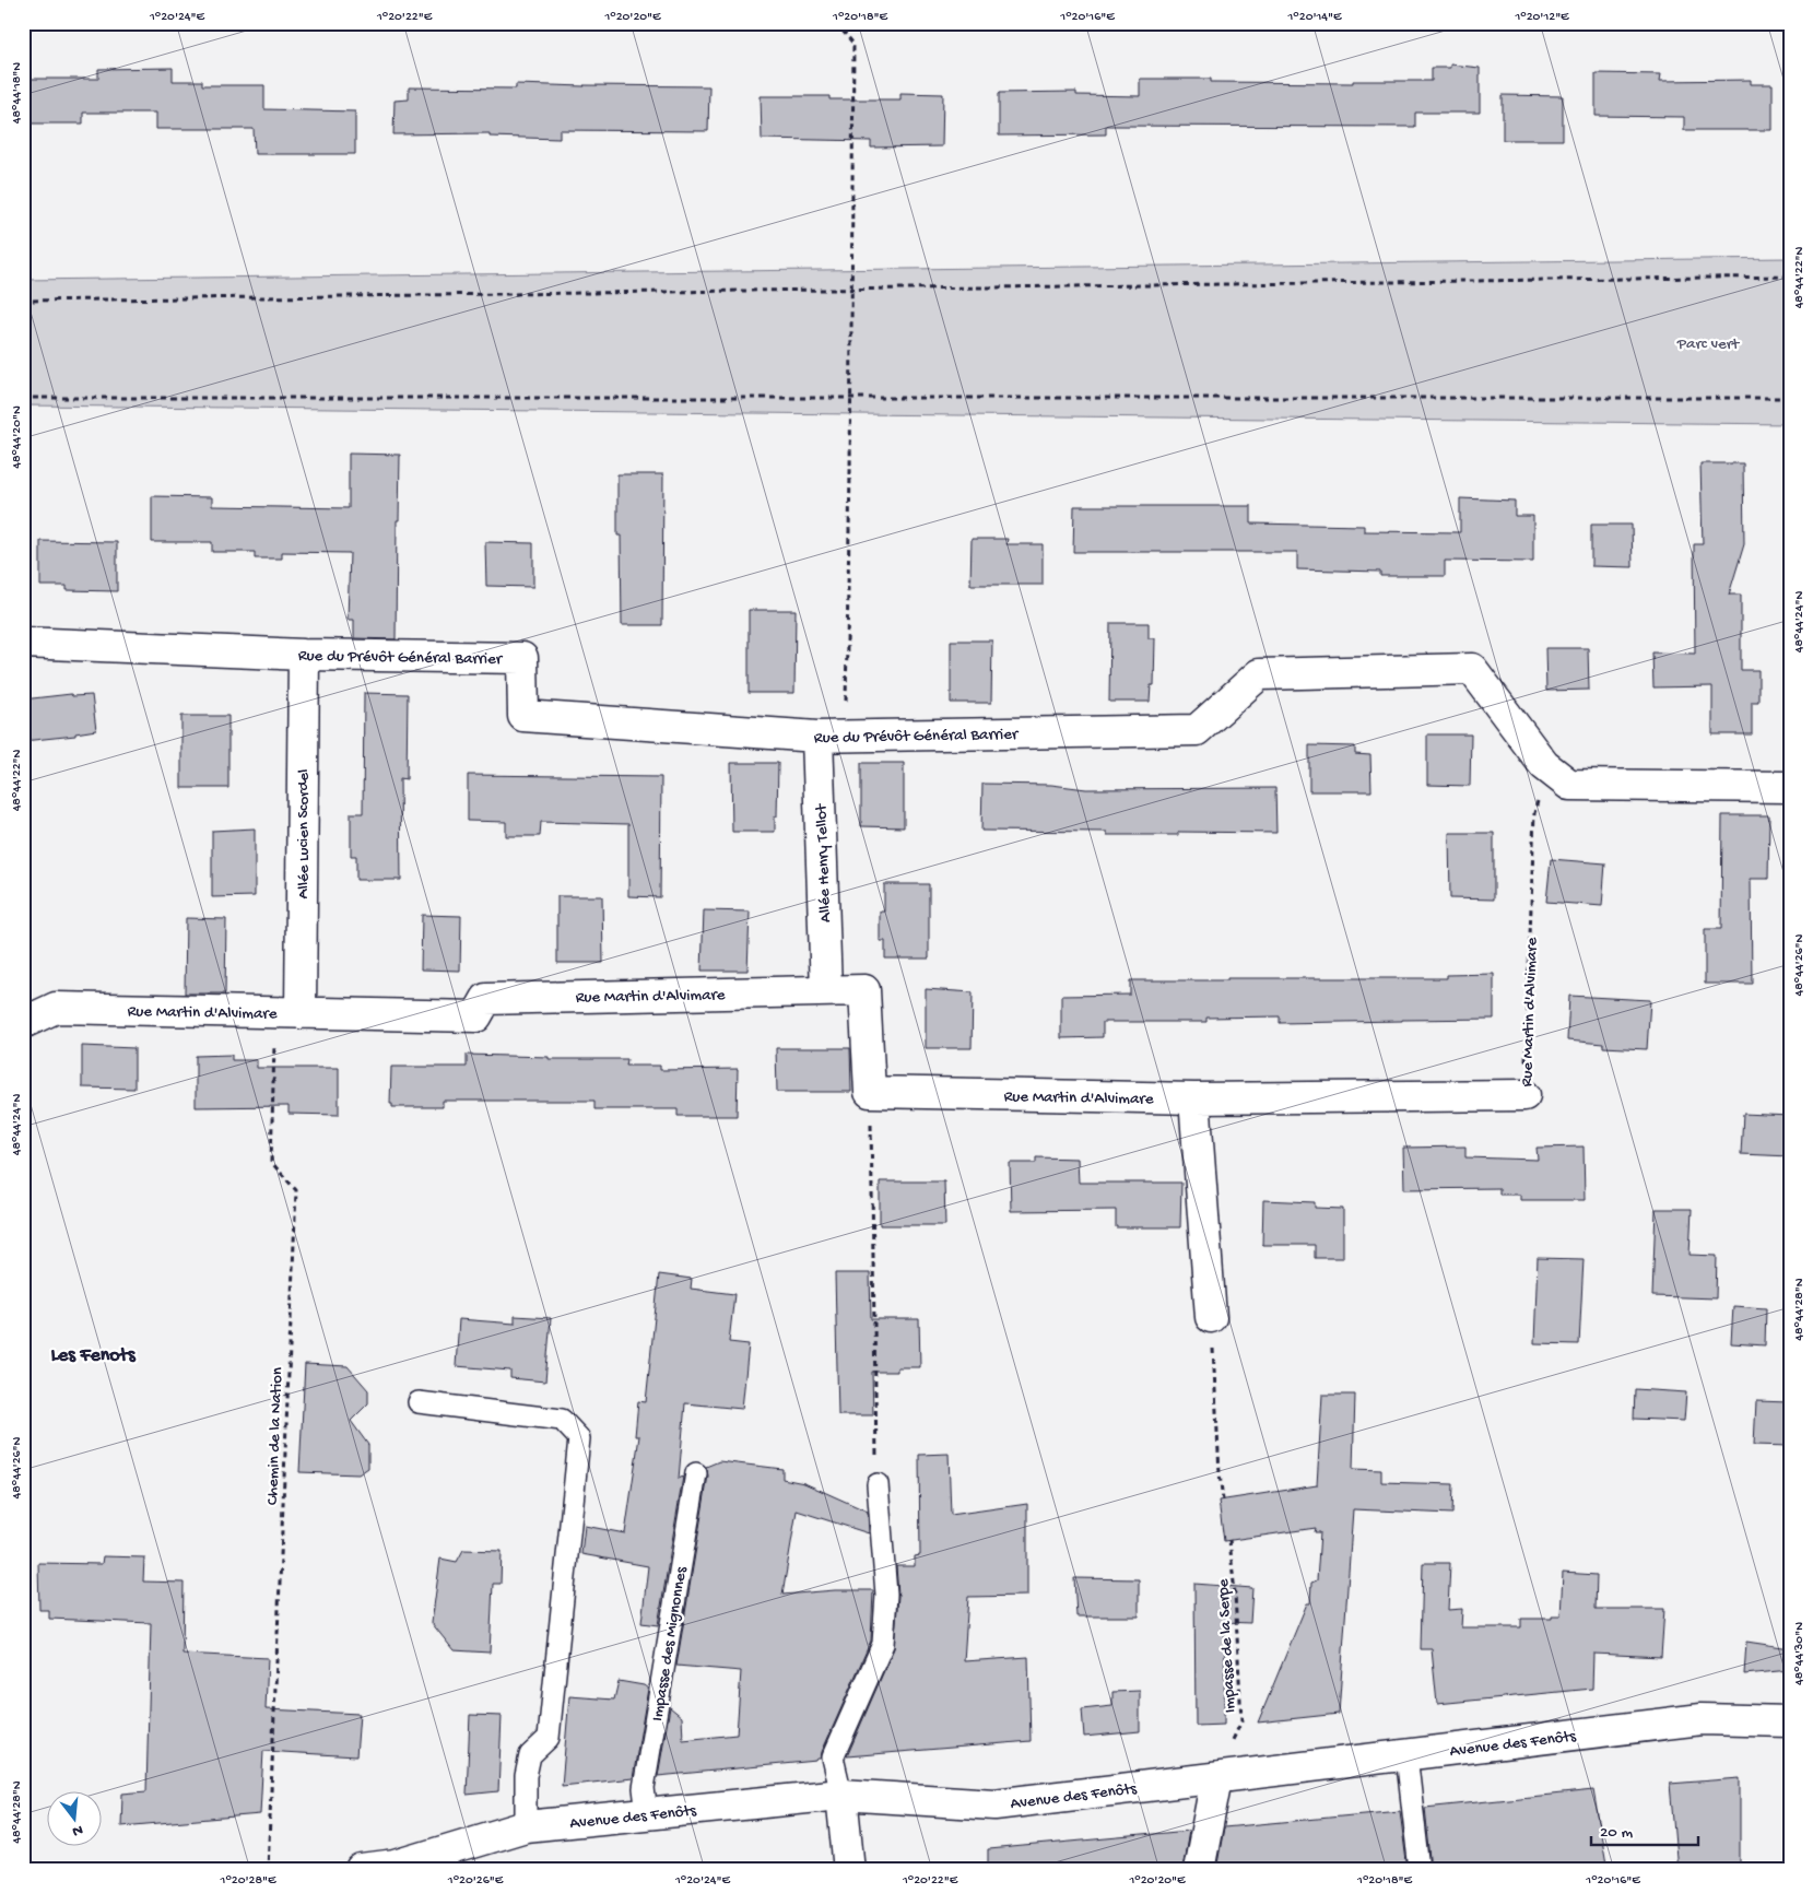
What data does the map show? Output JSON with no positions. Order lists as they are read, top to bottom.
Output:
{
  "streets": {
    "street": [
      "Rue du Prévôt Général Barrier",
      "Allée Lucien Scordel",
      "Allée Henry Tellot",
      "Rue Martin d'Alvimare",
      "Avenue des Fenôts"
    ],
    "lane": ["Impasse des Mignonnes"],
    "path": ["Chemin de la Nation", "Impasse de la Serpe"]
  },
  "crossings": [
    ["Rue du Prévôt Général Barrier", "Allée Lucien Scordel"],
    ["Rue du Prévôt Général Barrier", "Allée Henry Tellot"],
    ["Rue du Prévôt Général Barrier", "Rue Martin d'Alvimare"],
    ["Allée Lucien Scordel", "Rue Martin d'Alvimare"],
    ["Allée Lucien Scordel", "Chemin de la Nation"],
    ["Allée Henry Tellot", "Rue Martin d'Alvimare"],
    ["Rue Martin d'Alvimare", "Chemin de la Nation"],
    ["Impasse des Mignonnes", "Avenue des Fenôts"],
    ["Impasse de la Serpe", "Avenue des Fenôts"]
  ],
  "districts": ["Les Fenots"],
  "parks": ["Parc vert"],
  "scale_bar": "20 m",
  "north": "bottom",
  "coordinates": [
    "1°20'24\"E",
    "1°20'22\"E",
    "1°20'20\"E",
    "1°20'18\"E",
    "1°20'16\"E",
    "1°20'14\"E",
    "1°20'12\"E",
    "48°44'18\"N",
    "48°44'22\"N",
    "48°44'20\"N",
    "48°44'24\"N",
    "48°44'26\"N",
    "48°44'28\"N",
    "48°44'30\"N",
    "1°20'28\"E",
    "1°20'26\"E"
  ]
}
